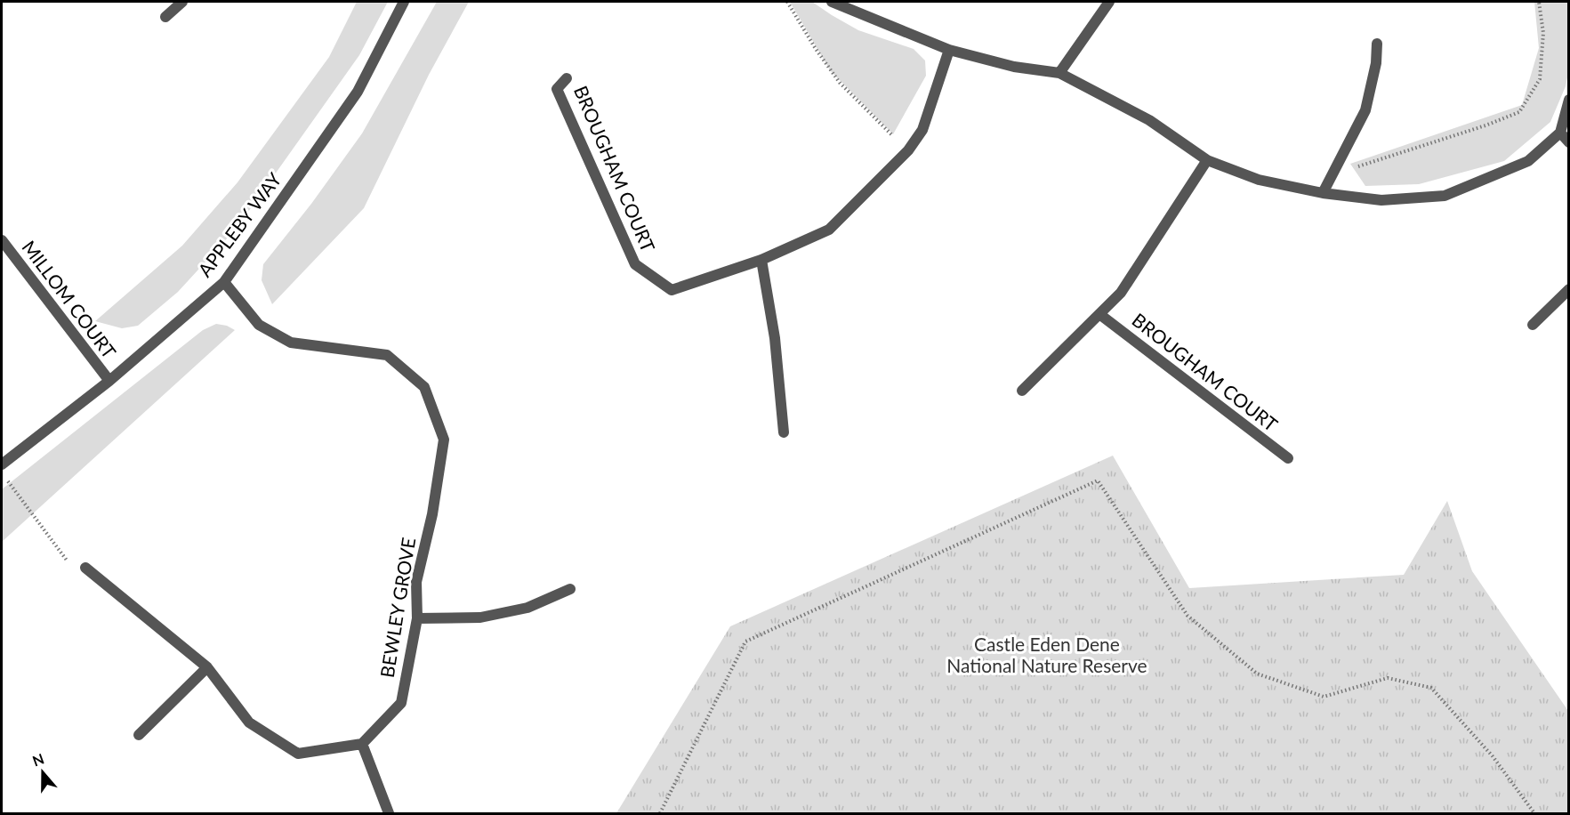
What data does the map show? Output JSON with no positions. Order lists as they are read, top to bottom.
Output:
{
  "streets": {
    "street": [
      "BROUGHAM COURT",
      "APPLEBY WAY",
      "MILLOM COURT",
      "BEWLEY GROVE"
    ]
  },
  "crossings": [
    ["APPLEBY WAY", "MILLOM COURT"],
    ["APPLEBY WAY", "BEWLEY GROVE"]
  ],
  "parks": ["Castle Eden Dene National Nature Reserve"],
  "north": "top"
}
